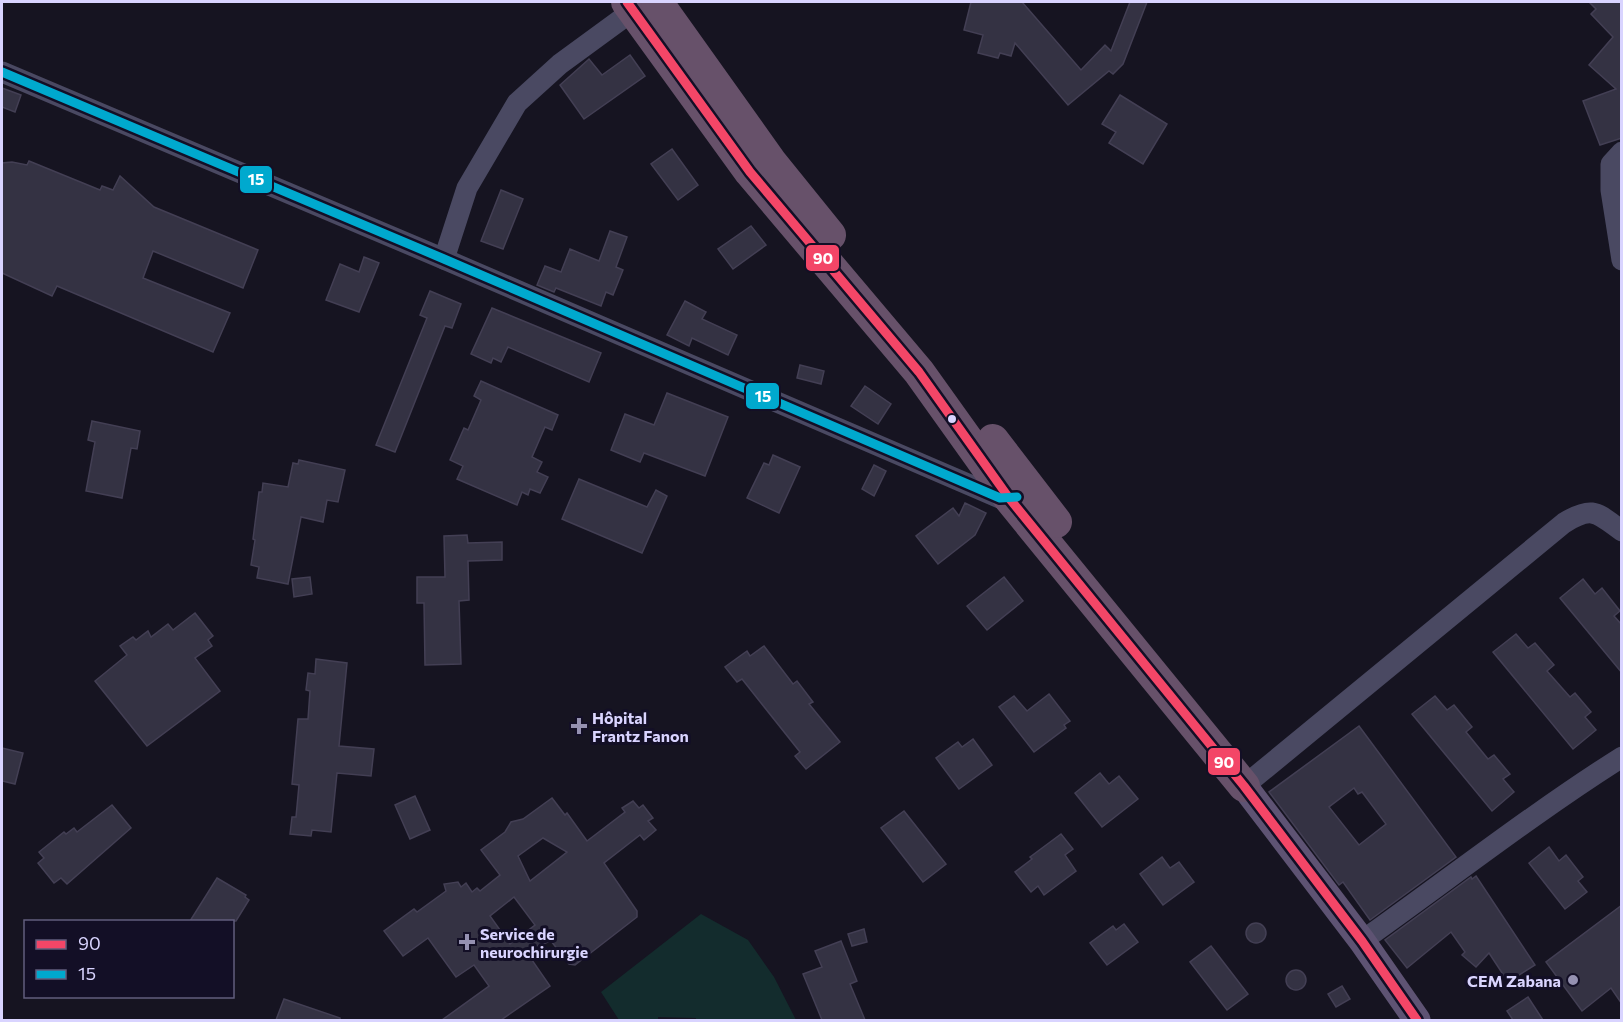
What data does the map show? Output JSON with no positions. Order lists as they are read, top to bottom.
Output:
{
  "places": {
    "health": ["Hôpital Frantz Fanon", "Service de neurochirurgie"],
    "other": ["CEM Zabana"]
  },
  "lines": ["transit line 90", "transit line 15"],
  "legend": ["90", "15"]
}
